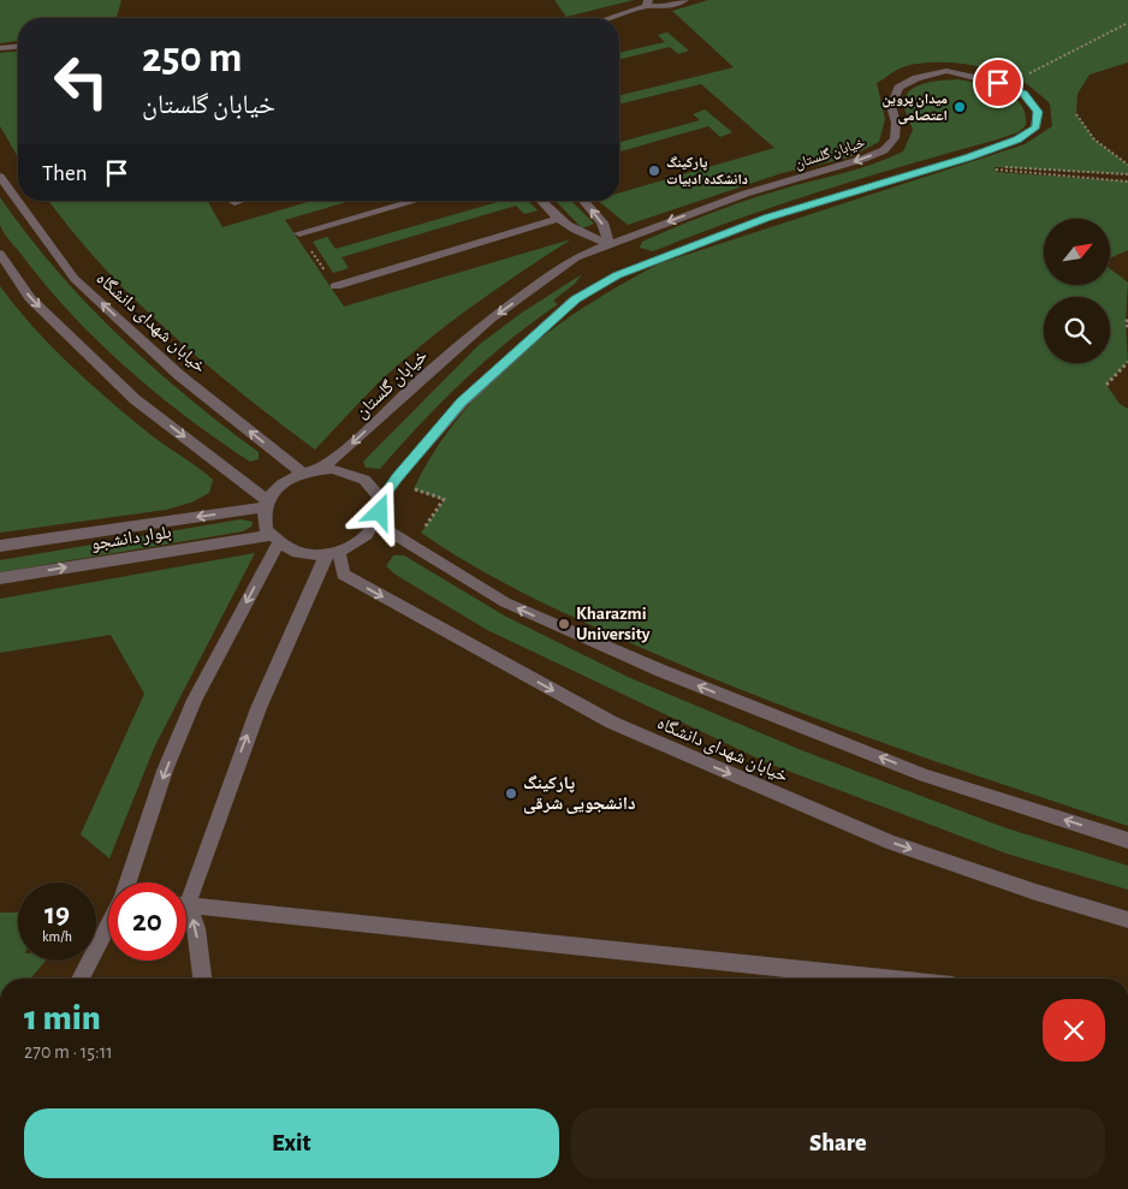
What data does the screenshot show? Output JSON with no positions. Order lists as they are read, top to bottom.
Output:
{
  "streets": {
    "lane": ["خیابان گلستان", "خیابان شهدای دانشگاه", "بلوار دانشجو"]
  },
  "crossings": [
    ["خیابان گلستان", "خیابان شهدای دانشگاه"],
    ["خیابان گلستان", "بلوار دانشجو"],
    ["خیابان شهدای دانشگاه", "بلوار دانشجو"]
  ],
  "places": [
    "میدان پروین اعتصامی",
    "پارکینگ دانشکده ادبیات",
    "Kharazmi University",
    "پارکینگ دانشجویی شرقی"
  ],
  "north": "top right",
  "page": {
    "turn": ["250 m", "خیابان گلستان"],
    "then": "Then",
    "speed": "19 km/h",
    "limit": "20",
    "heading": ["1 min", "270 m · 15:11"],
    "buttons": ["Exit", "Share"]
  }
}
